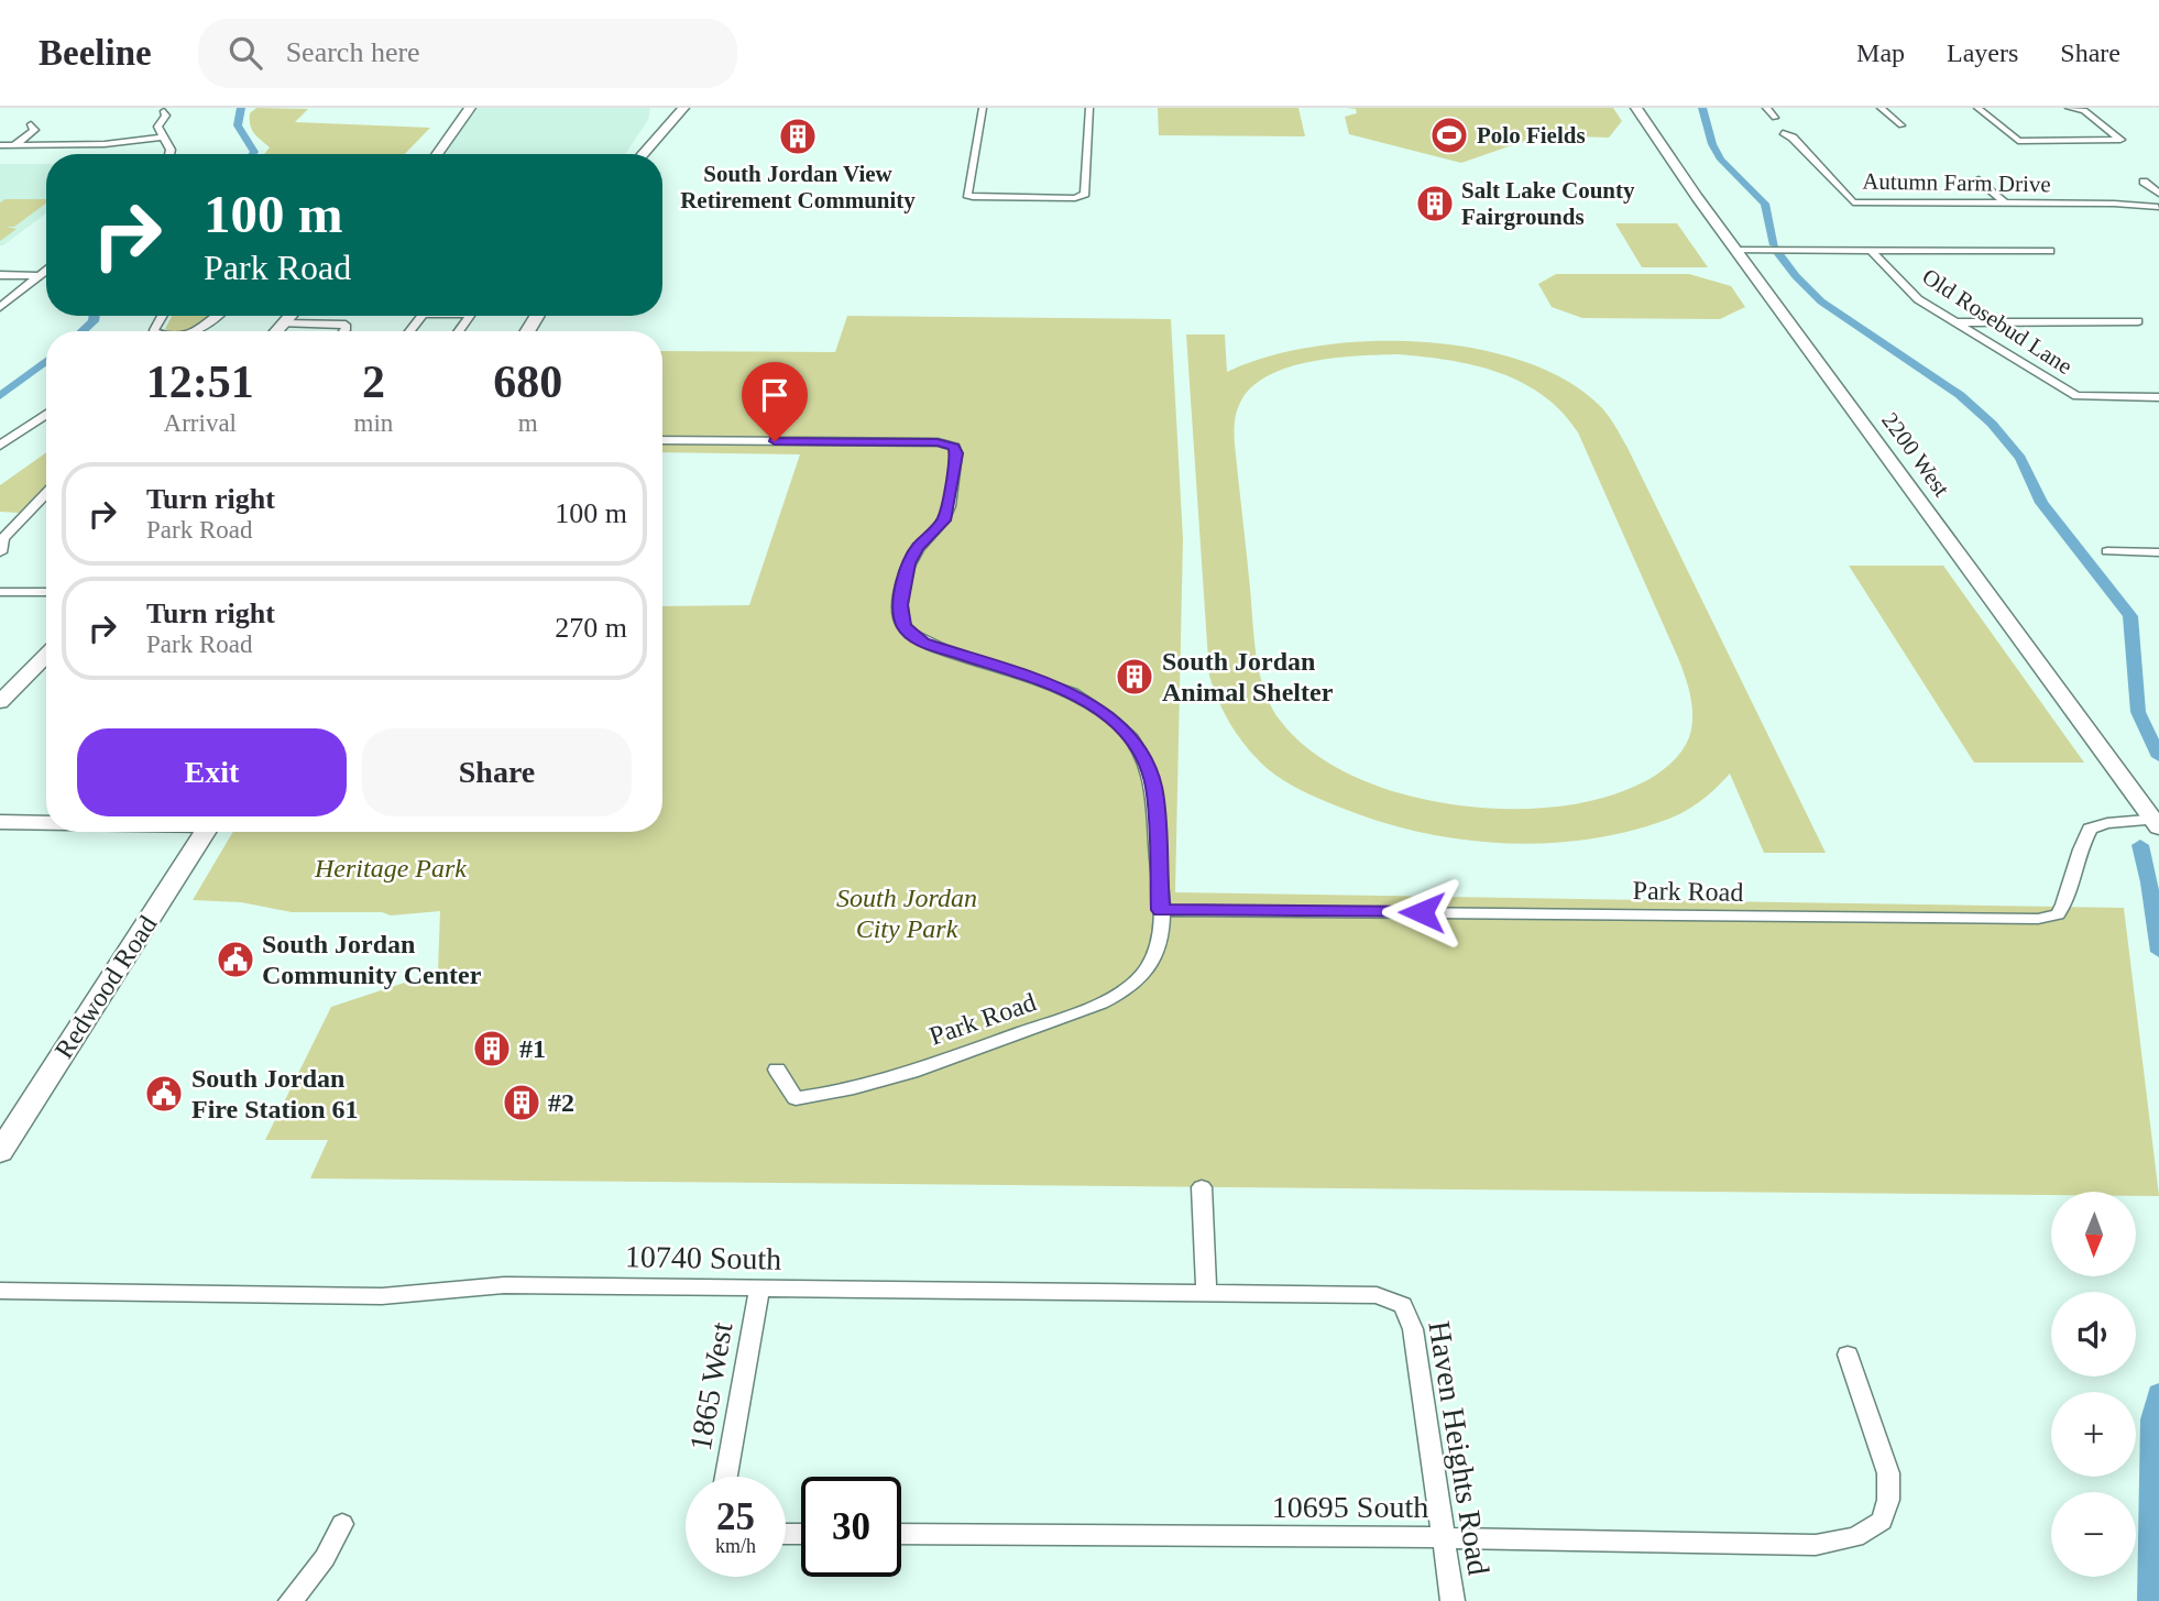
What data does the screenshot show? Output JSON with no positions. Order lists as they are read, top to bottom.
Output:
{
  "streets": {
    "main road": ["Redwood Road"],
    "street": [
      "Autumn Farm Drive",
      "Old Rosebud Lane",
      "2200 West",
      "Park Road",
      "10740 South",
      "1865 West",
      "Haven Heights Road",
      "10695 South"
    ]
  },
  "crossings": [
    ["2200 West", "Park Road"],
    ["10740 South", "1865 West"],
    ["10740 South", "Haven Heights Road"],
    ["Haven Heights Road", "10695 South"]
  ],
  "parks": ["Heritage Park", "South Jordan City Park"],
  "places": {
    "sports": ["Polo Fields"],
    "building": [
      "South Jordan View Retirement Community",
      "Salt Lake County Fairgrounds",
      "South Jordan Animal Shelter",
      "#1",
      "#2"
    ],
    "public building": ["South Jordan Community Center", "South Jordan Fire Station 61"]
  },
  "north": "bottom",
  "page": {
    "header": "Beeline",
    "search": "Search here",
    "nav": ["Map", "Layers", "Share"],
    "turn": ["100 m", "Park Road"],
    "eta": [
      "12:51",
      "Arrival",
      "2",
      "min",
      "680",
      "m"
    ],
    "list": [
      {
        "name": "Turn right",
        "note": "Park Road",
        "value": "100 m"
      },
      {
        "name": "Turn right",
        "note": "Park Road",
        "value": "270 m"
      }
    ],
    "buttons": ["Exit", "Share"],
    "map_buttons": ["+", "−"],
    "speed": "25 km/h",
    "limit": "30"
  }
}
